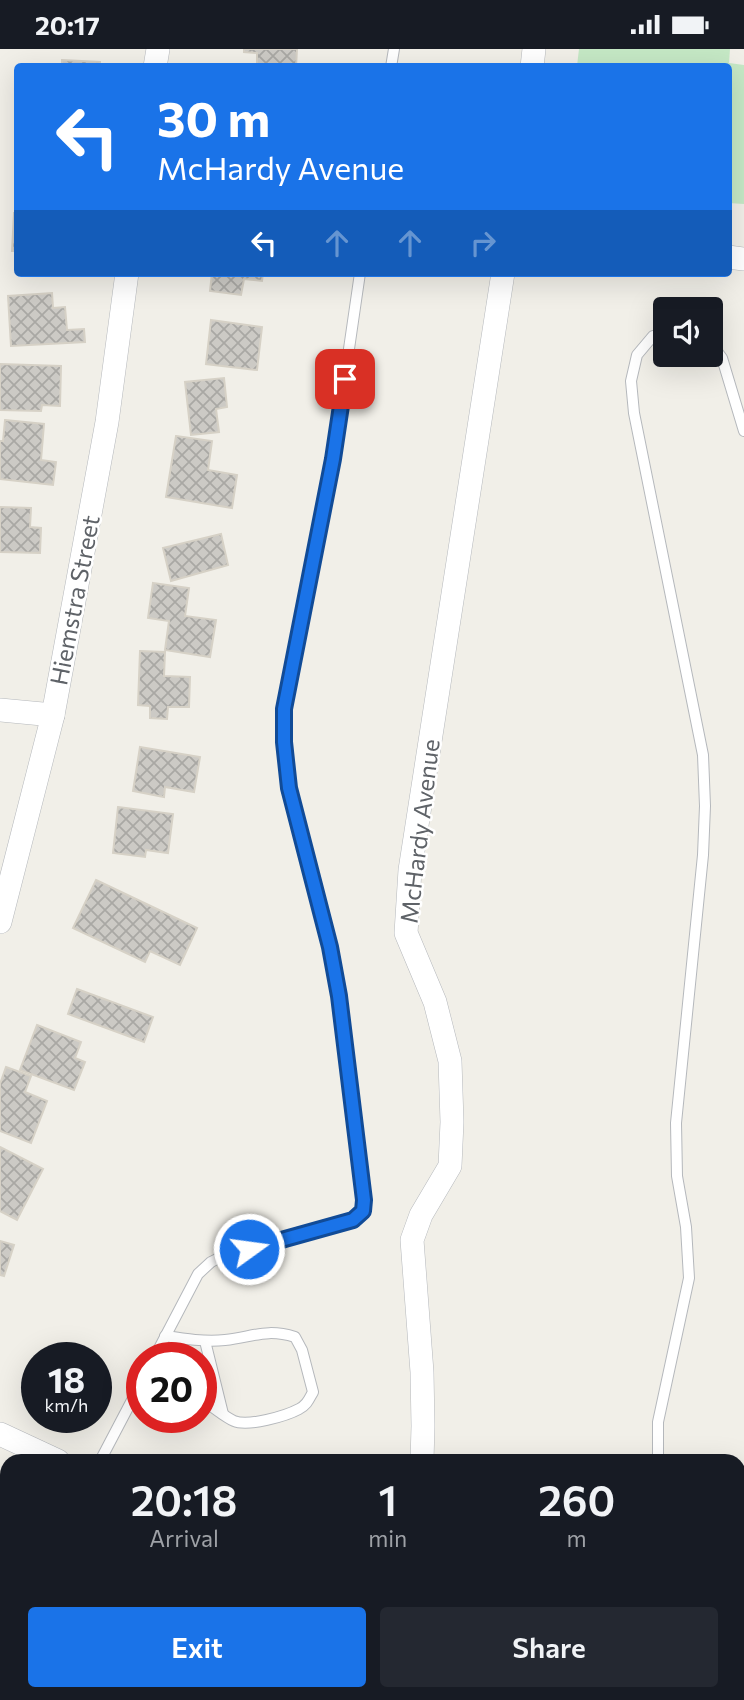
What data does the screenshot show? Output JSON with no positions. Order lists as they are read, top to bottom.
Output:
{
  "streets": {
    "street": ["Hiemstra Street", "McHardy Avenue"]
  },
  "page": {
    "status": "20:17",
    "turn": ["30 m", "McHardy Avenue"],
    "speed": "18 km/h",
    "limit": "20",
    "eta": [
      "20:18",
      "Arrival",
      "1",
      "min",
      "260",
      "m"
    ],
    "buttons": ["Exit", "Share"]
  }
}
